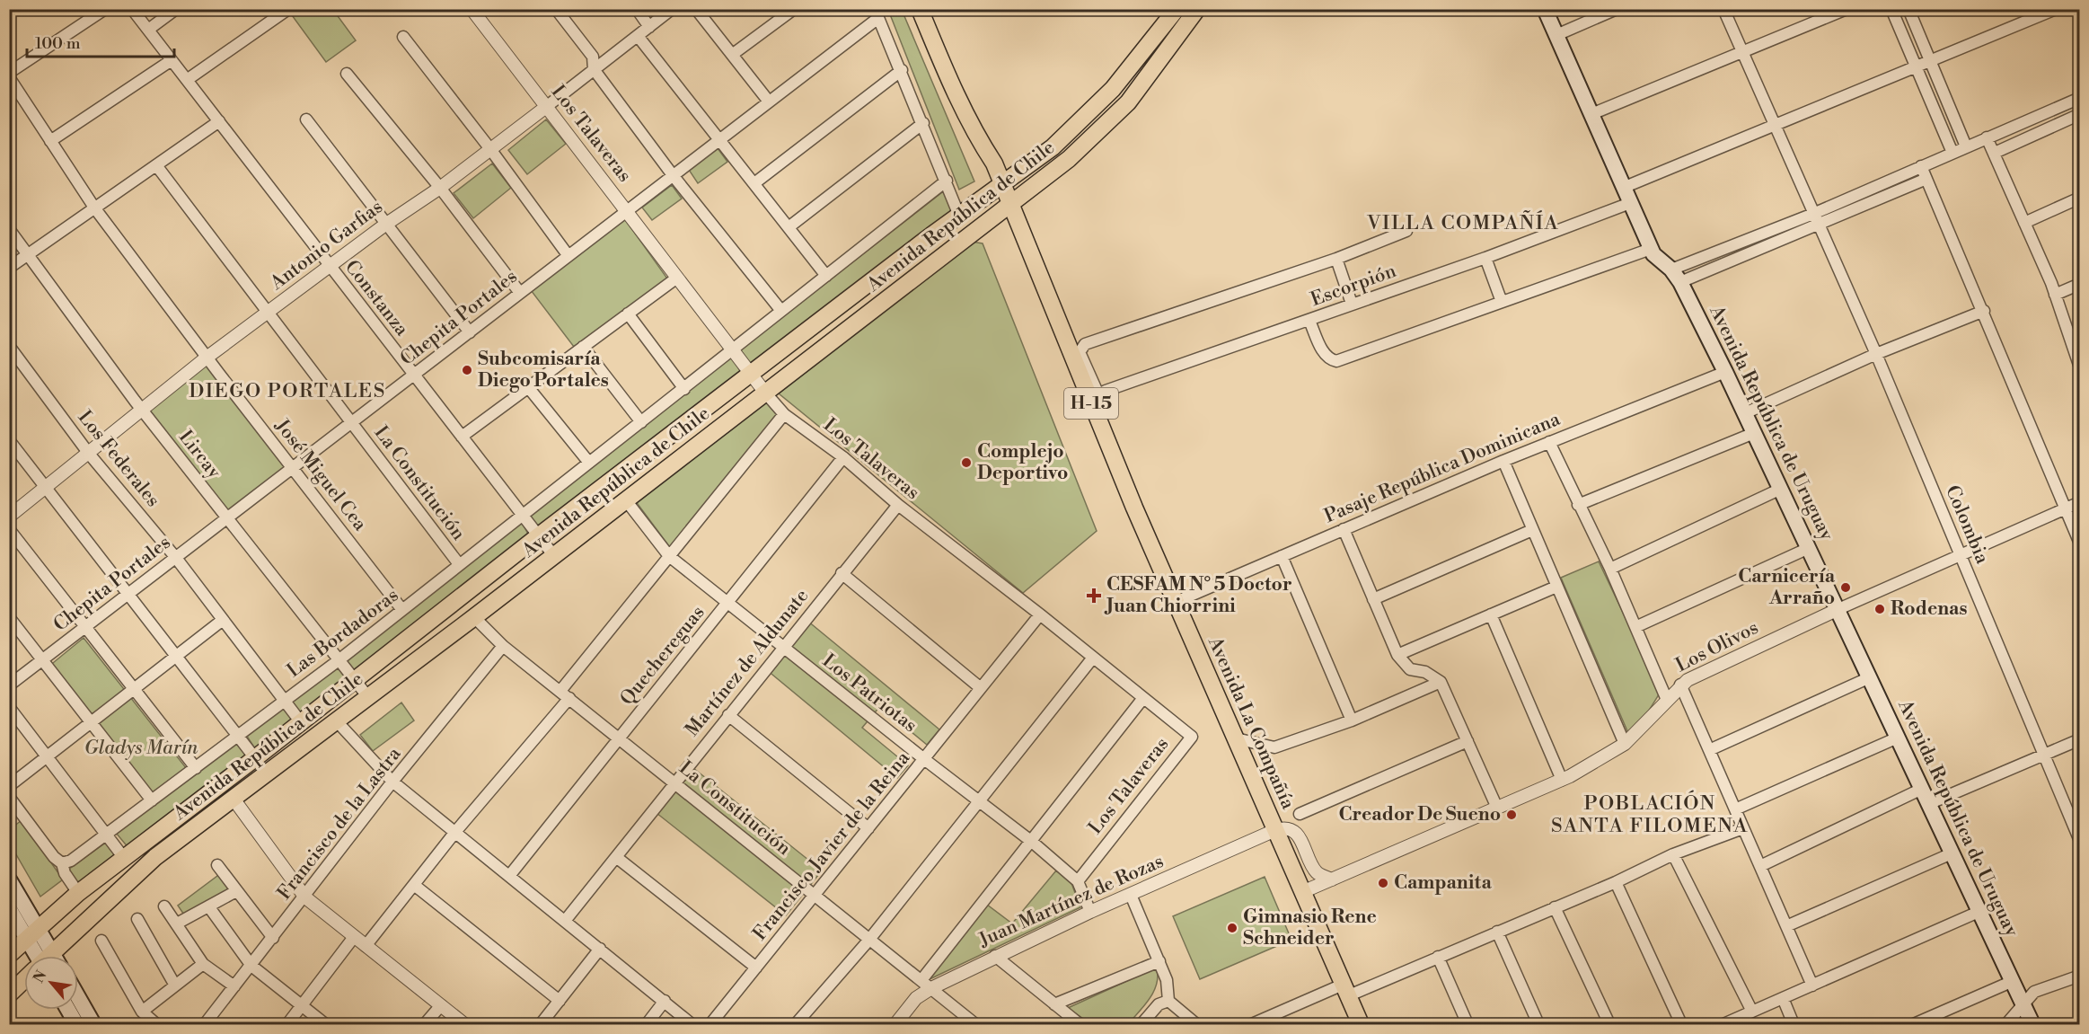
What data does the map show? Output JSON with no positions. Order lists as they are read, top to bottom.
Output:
{
  "streets": {
    "main road": [
      "Avenida República de Chile",
      "H-15",
      "Avenida República de Uruguay",
      "Avenida La Compañía"
    ],
    "street": [
      "Los Talaveras",
      "Antonio Garfias",
      "Escorpión",
      "Constanza",
      "Chepita Portales",
      "Lircay",
      "Los Federales",
      "Pasaje República Dominicana",
      "José Miguel Cea",
      "La Constitución",
      "Colombia",
      "Las Bordadoras",
      "Los Olivos",
      "Quechereguas",
      "Martínez de Aldunate",
      "Los Patriotas",
      "Francisco de la Lastra",
      "Francisco Javier de la Reina",
      "Juan Martínez de Rozas"
    ]
  },
  "crossings": [
    ["Los Talaveras", "Avenida República de Chile"],
    ["Los Talaveras", "Antonio Garfias"],
    ["Los Talaveras", "Chepita Portales"],
    ["Los Talaveras", "Las Bordadoras"],
    ["Los Talaveras", "Quechereguas"],
    ["Los Talaveras", "Martínez de Aldunate"],
    ["Los Talaveras", "Los Patriotas"],
    ["Los Talaveras", "Francisco Javier de la Reina"],
    ["Avenida República de Chile", "Constanza"],
    ["Avenida República de Chile", "Lircay"],
    ["Avenida República de Chile", "Los Federales"],
    ["Avenida República de Chile", "La Constitución"],
    ["Avenida República de Chile", "Los Patriotas"],
    ["Avenida República de Chile", "Avenida La Compañía"],
    ["Antonio Garfias", "Constanza"],
    ["Antonio Garfias", "Lircay"],
    ["Antonio Garfias", "Los Federales"],
    ["Antonio Garfias", "José Miguel Cea"],
    ["Antonio Garfias", "La Constitución"],
    ["Escorpión", "Avenida República de Uruguay"],
    ["Escorpión", "Avenida La Compañía"],
    ["Constanza", "Chepita Portales"],
    ["Constanza", "Las Bordadoras"],
    ["Chepita Portales", "Lircay"],
    ["Chepita Portales", "Los Federales"],
    ["Chepita Portales", "José Miguel Cea"],
    ["Chepita Portales", "La Constitución"],
    ["Avenida República de Uruguay", "Pasaje República Dominicana"],
    ["Avenida República de Uruguay", "Los Olivos"],
    ["Lircay", "Las Bordadoras"],
    ["Los Federales", "Las Bordadoras"],
    ["Pasaje República Dominicana", "Avenida La Compañía"],
    ["José Miguel Cea", "Las Bordadoras"],
    ["La Constitución", "Las Bordadoras"],
    ["La Constitución", "Quechereguas"],
    ["La Constitución", "Martínez de Aldunate"],
    ["La Constitución", "Francisco de la Lastra"],
    ["La Constitución", "Francisco Javier de la Reina"],
    ["La Constitución", "Juan Martínez de Rozas"],
    ["Colombia", "Los Olivos"],
    ["Los Olivos", "Avenida La Compañía"],
    ["Quechereguas", "Los Patriotas"],
    ["Martínez de Aldunate", "Los Patriotas"],
    ["Los Patriotas", "Francisco Javier de la Reina"],
    ["Los Patriotas", "Juan Martínez de Rozas"],
    ["Avenida La Compañía", "Juan Martínez de Rozas"]
  ],
  "districts": ["VILLA COMPAÑÍA", "DIEGO PORTALES", "POBLACIÓN SANTA FILOMENA"],
  "parks": ["Gladys Marín"],
  "places": {
    "other": [
      "Subcomisaría Diego Portales",
      "Complejo Deportivo",
      "Carnicería Arraño",
      "Rodenas",
      "Creador De Sueno",
      "Campanita",
      "Gimnasio Rene Schneider"
    ],
    "health": ["CESFAM N° 5 Doctor Juan Chiorrini"]
  },
  "scale_bar": "100 m",
  "north": "top left"
}
